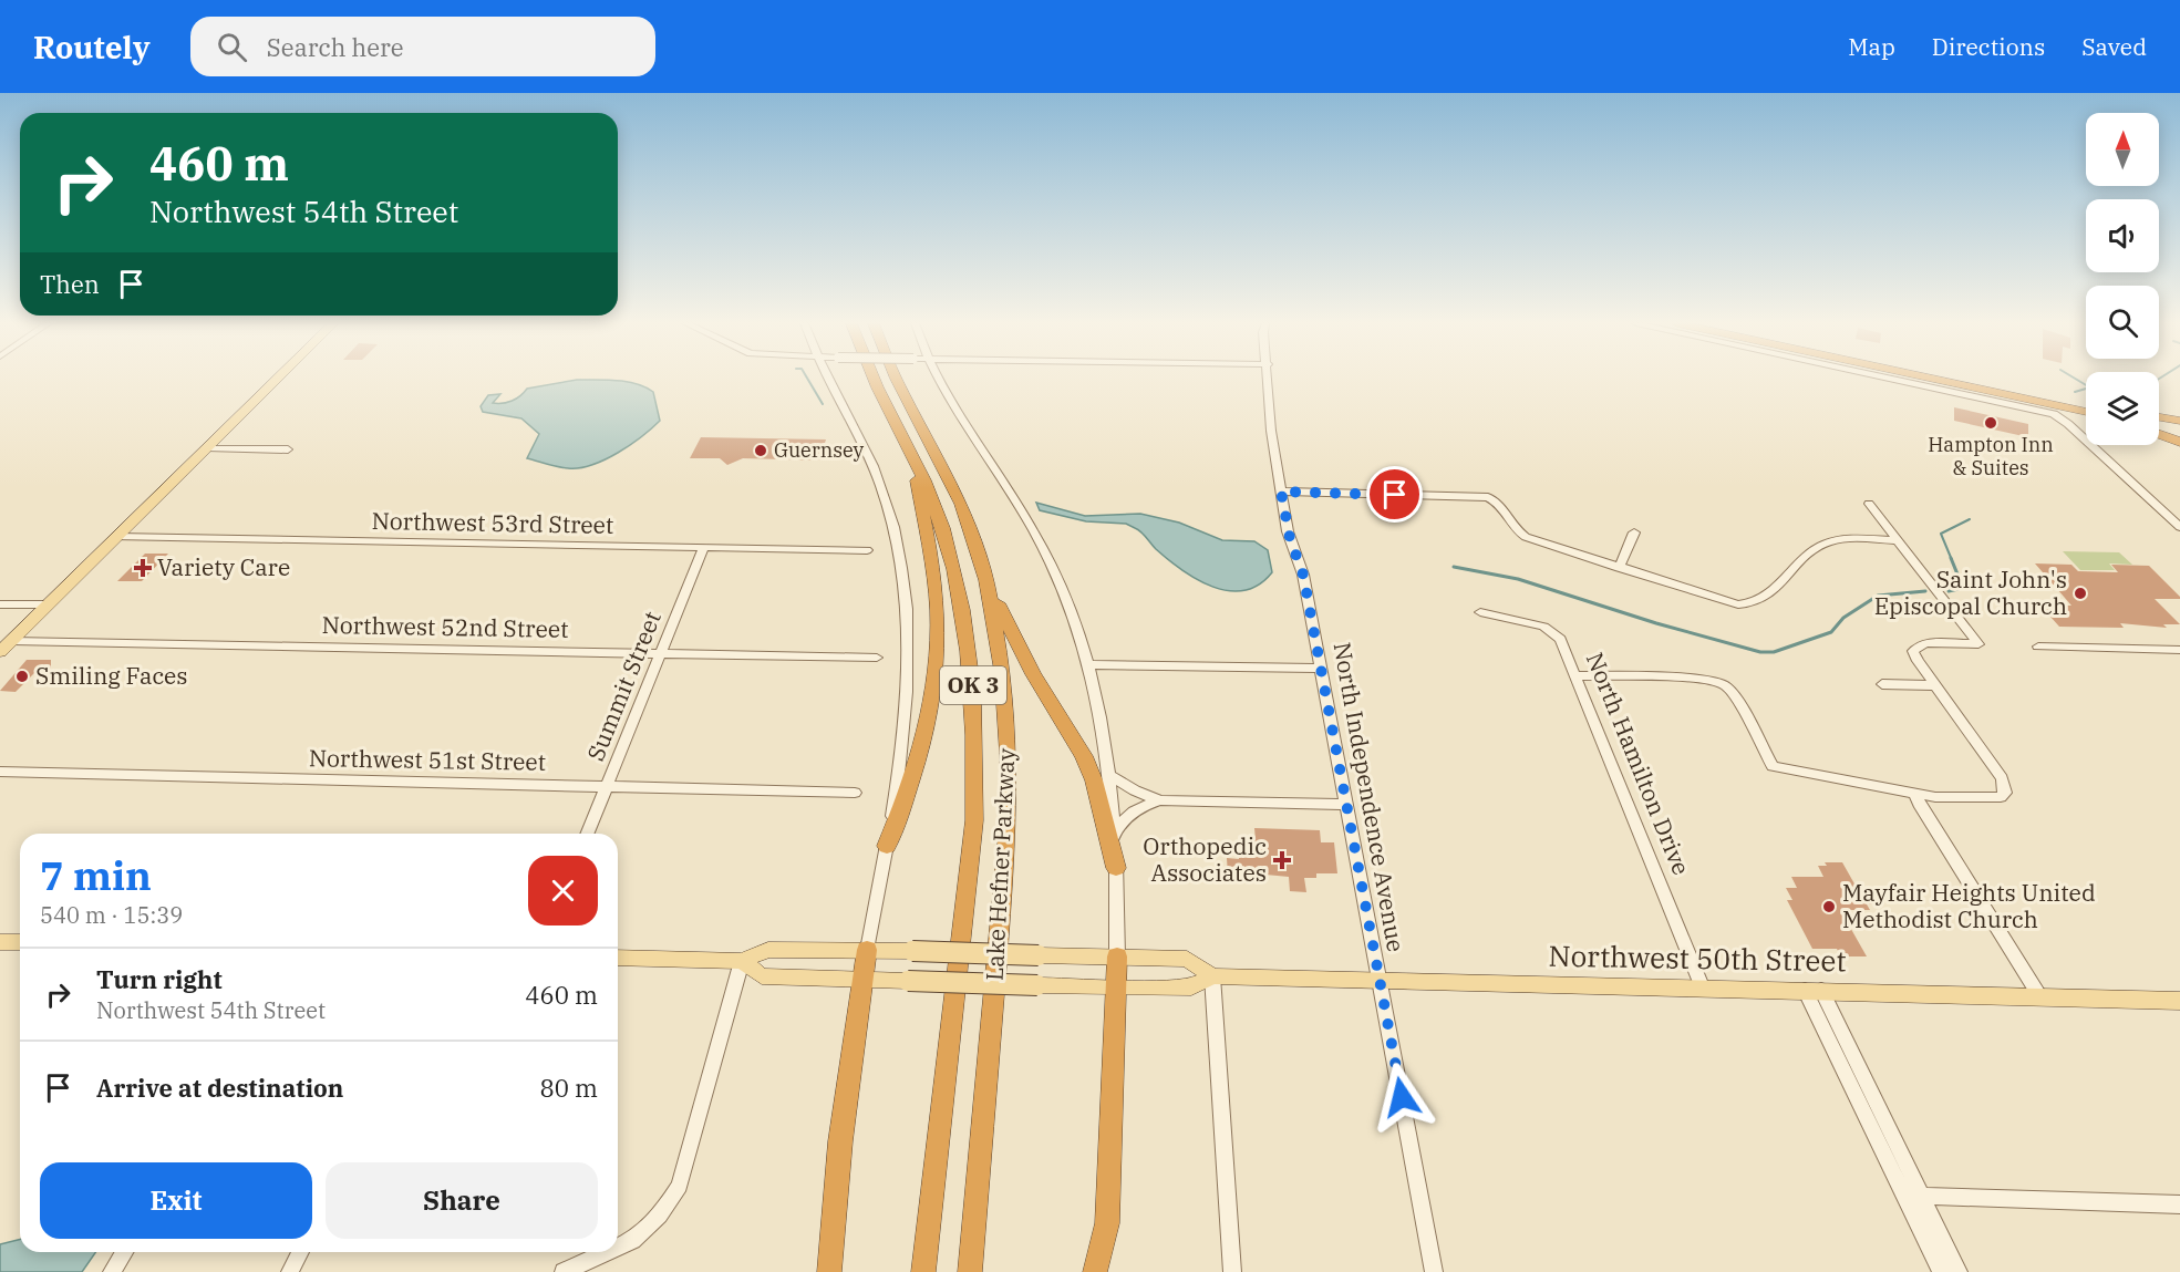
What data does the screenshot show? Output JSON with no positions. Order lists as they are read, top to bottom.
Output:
{
  "streets": {
    "highway": ["OK 3", "Lake Hefner Parkway"],
    "main road": ["Northwest 50th Street"],
    "street": [
      "Northwest 53rd Street",
      "Northwest 52nd Street",
      "Summit Street",
      "Northwest 51st Street",
      "North Hamilton Drive",
      "North Independence Avenue"
    ]
  },
  "crossings": [
    ["Northwest 53rd Street", "Summit Street"],
    ["Northwest 52nd Street", "Summit Street"],
    ["Summit Street", "Northwest 51st Street"],
    ["North Hamilton Drive", "Northwest 50th Street"],
    ["North Independence Avenue", "Northwest 50th Street"]
  ],
  "places": {
    "other": [
      "Hampton Inn & Suites",
      "Guernsey",
      "Saint John's Episcopal Church",
      "Smiling Faces",
      "Mayfair Heights United Methodist Church"
    ],
    "health": ["Variety Care", "Orthopedic Associates"]
  },
  "north": "top",
  "page": {
    "header": "Routely",
    "search": "Search here",
    "nav": ["Map", "Directions", "Saved"],
    "turn": ["460 m", "Northwest 54th Street"],
    "then": "Then",
    "heading": ["7 min", "540 m · 15:39"],
    "list": [
      {
        "name": "Turn right",
        "note": "Northwest 54th Street",
        "value": "460 m"
      },
      {
        "name": "Arrive at destination",
        "value": "80 m"
      }
    ],
    "buttons": ["Exit", "Share"]
  }
}
